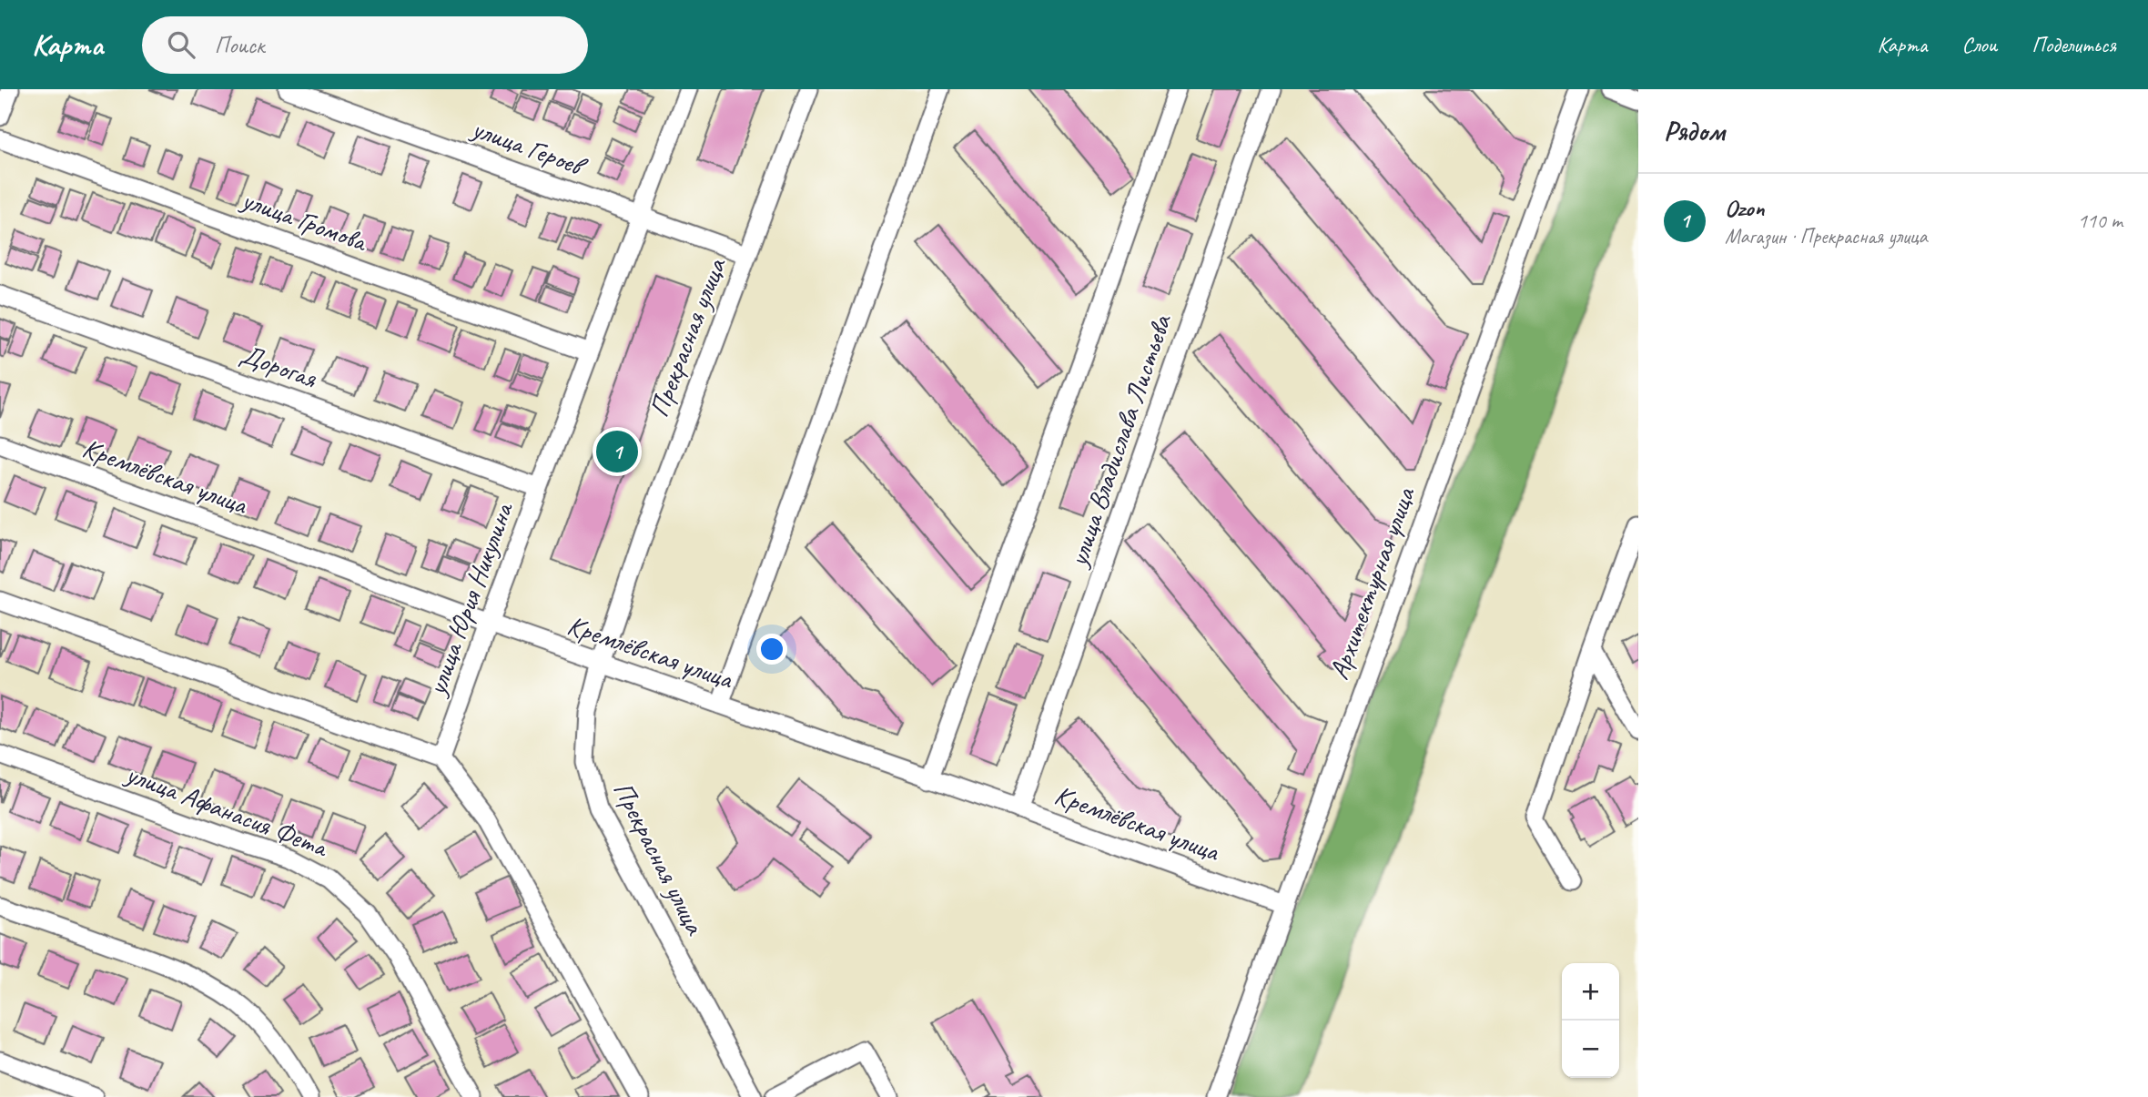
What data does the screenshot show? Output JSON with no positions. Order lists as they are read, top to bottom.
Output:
{
  "streets": {
    "street": [
      "улица Героев",
      "улица Громова",
      "Прекрасная улица",
      "Дорогая",
      "улица Владислава Листьева",
      "Кремлёвская улица",
      "Архитектурная улица",
      "улица Юрия Никулина",
      "улица Афанасия Фета"
    ]
  },
  "crossings": [
    ["улица Героев", "Прекрасная улица"],
    ["улица Героев", "улица Юрия Никулина"],
    ["улица Громова", "улица Юрия Никулина"],
    ["Прекрасная улица", "Кремлёвская улица"],
    ["Дорогая", "улица Юрия Никулина"],
    ["улица Владислава Листьева", "Кремлёвская улица"],
    ["Кремлёвская улица", "Архитектурная улица"],
    ["Кремлёвская улица", "улица Юрия Никулина"]
  ],
  "page": {
    "header": "Карта",
    "search": "Поиск",
    "nav": ["Карта", "Слои", "Поделиться"],
    "heading": "Рядом",
    "list": [
      {
        "mark": "1",
        "name": "Ozon",
        "note": "Магазин · Прекрасная улица",
        "value": "110 m"
      }
    ],
    "pins": "1",
    "map_buttons": ["+", "−"]
  }
}
